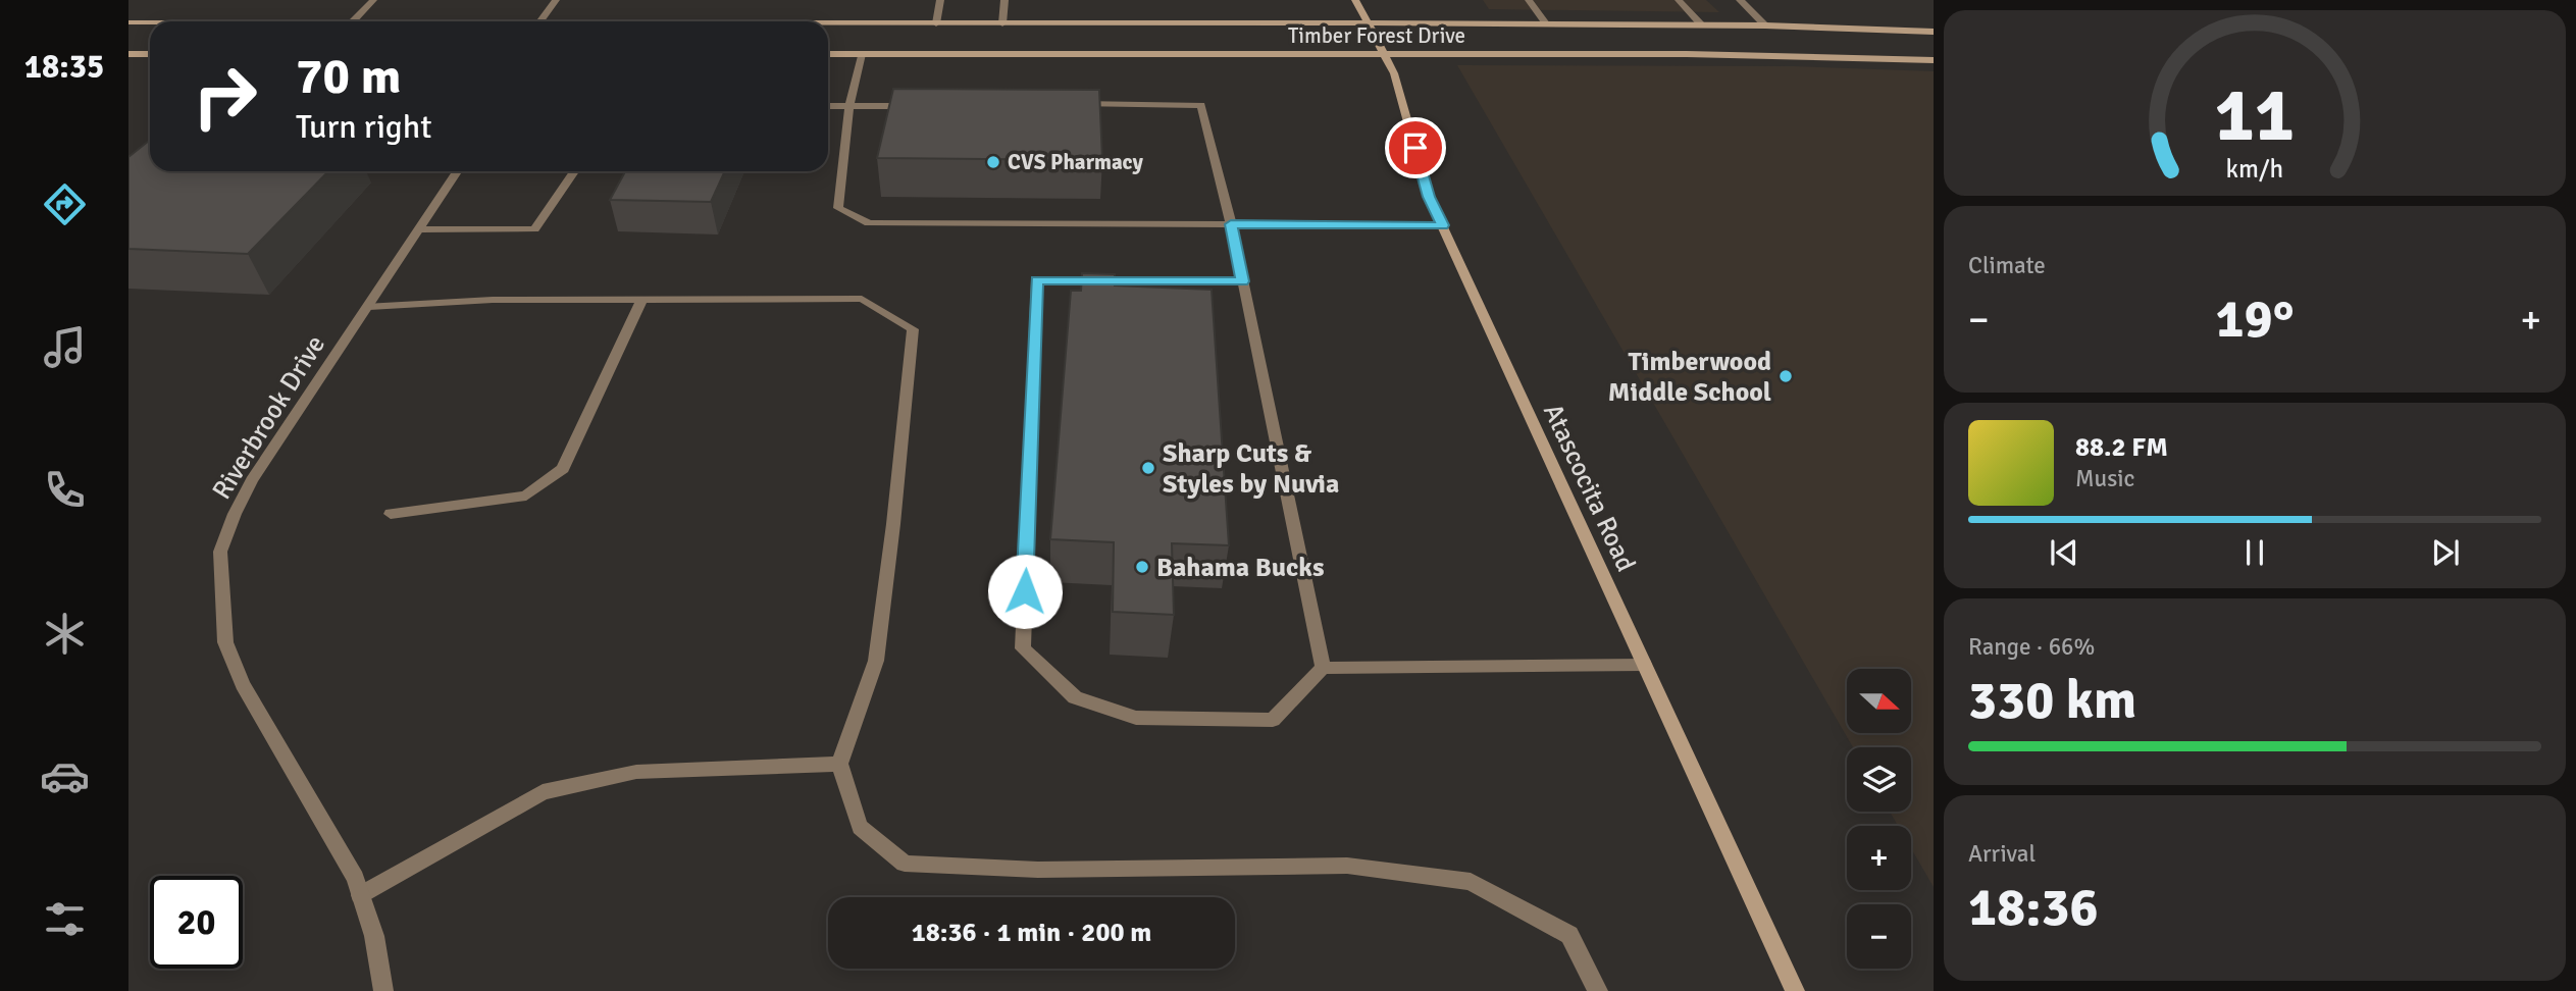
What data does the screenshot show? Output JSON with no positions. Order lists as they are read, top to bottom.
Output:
{
  "streets": {
    "main road": ["Timber Forest Drive", "Atascocita Road"],
    "street": ["Riverbrook Drive"]
  },
  "crossings": [
    ["Timber Forest Drive", "Atascocita Road"]
  ],
  "places": [
    "CVS Pharmacy",
    "Timberwood Middle School",
    "Sharp Cuts & Styles by Nuvia",
    "Bahama Bucks"
  ],
  "north": "right",
  "page": {
    "tabs": "18:35",
    "turn": ["70 m", "Turn right"],
    "tile": [
      "Climate",
      ["Range · 66%", "330 km"],
      ["Arrival", "18:36"]
    ],
    "heat": ["−", "19°", "+"],
    "song": ["88.2 FM", "Music"],
    "map_buttons": ["+", "−"],
    "limit": "20",
    "trip": "18:36 · 1 min · 200 m",
    "gauge": ["11", "km/h"]
  }
}
